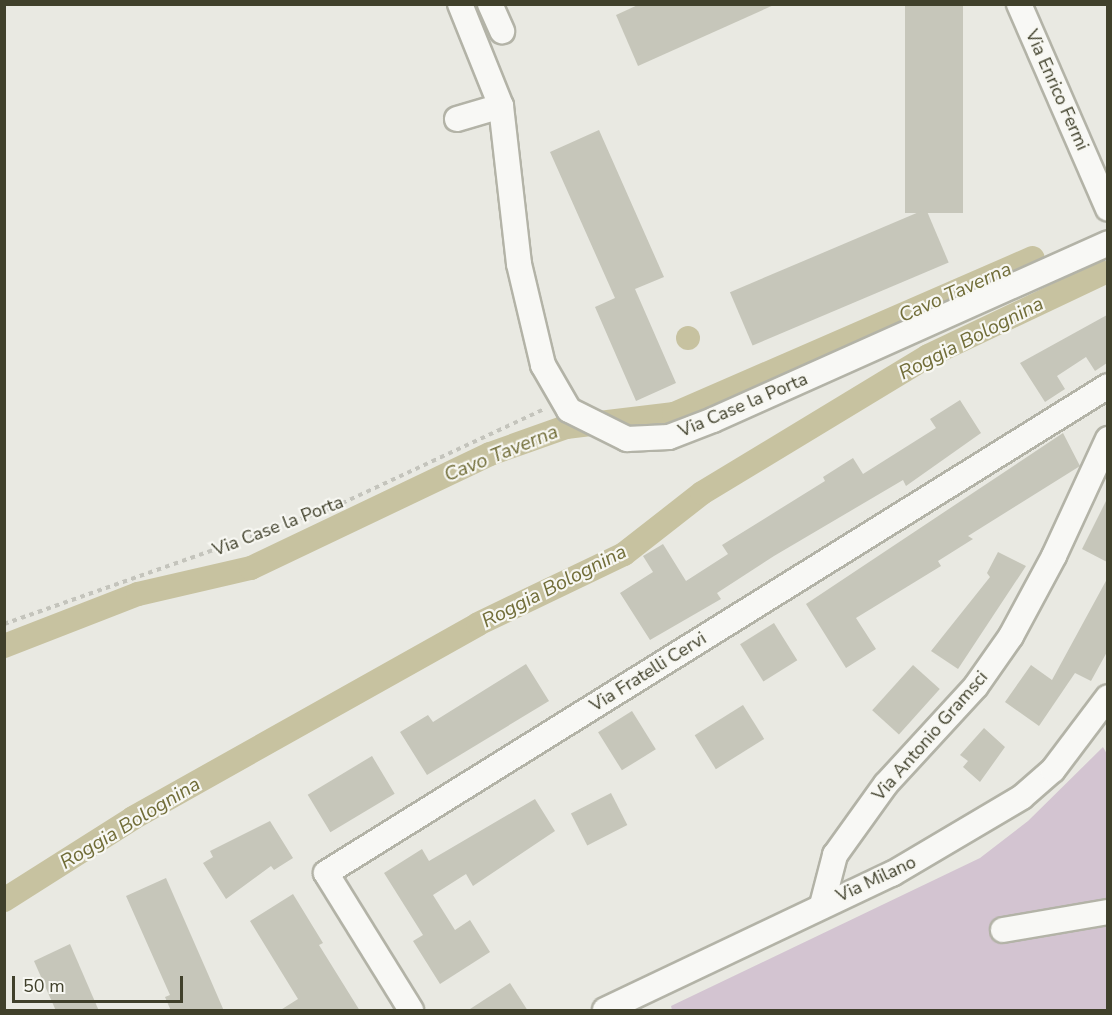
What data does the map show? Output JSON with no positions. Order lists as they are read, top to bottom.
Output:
{
  "streets": {
    "street": [
      "Via Enrico Fermi",
      "Via Case la Porta",
      "Via Fratelli Cervi",
      "Via Antonio Gramsci",
      "Via Milano"
    ]
  },
  "crossings": [
    ["Via Antonio Gramsci", "Via Milano"]
  ],
  "water": ["Cavo Taverna", "Roggia Bolognina"],
  "scale_bar": "50 m"
}
